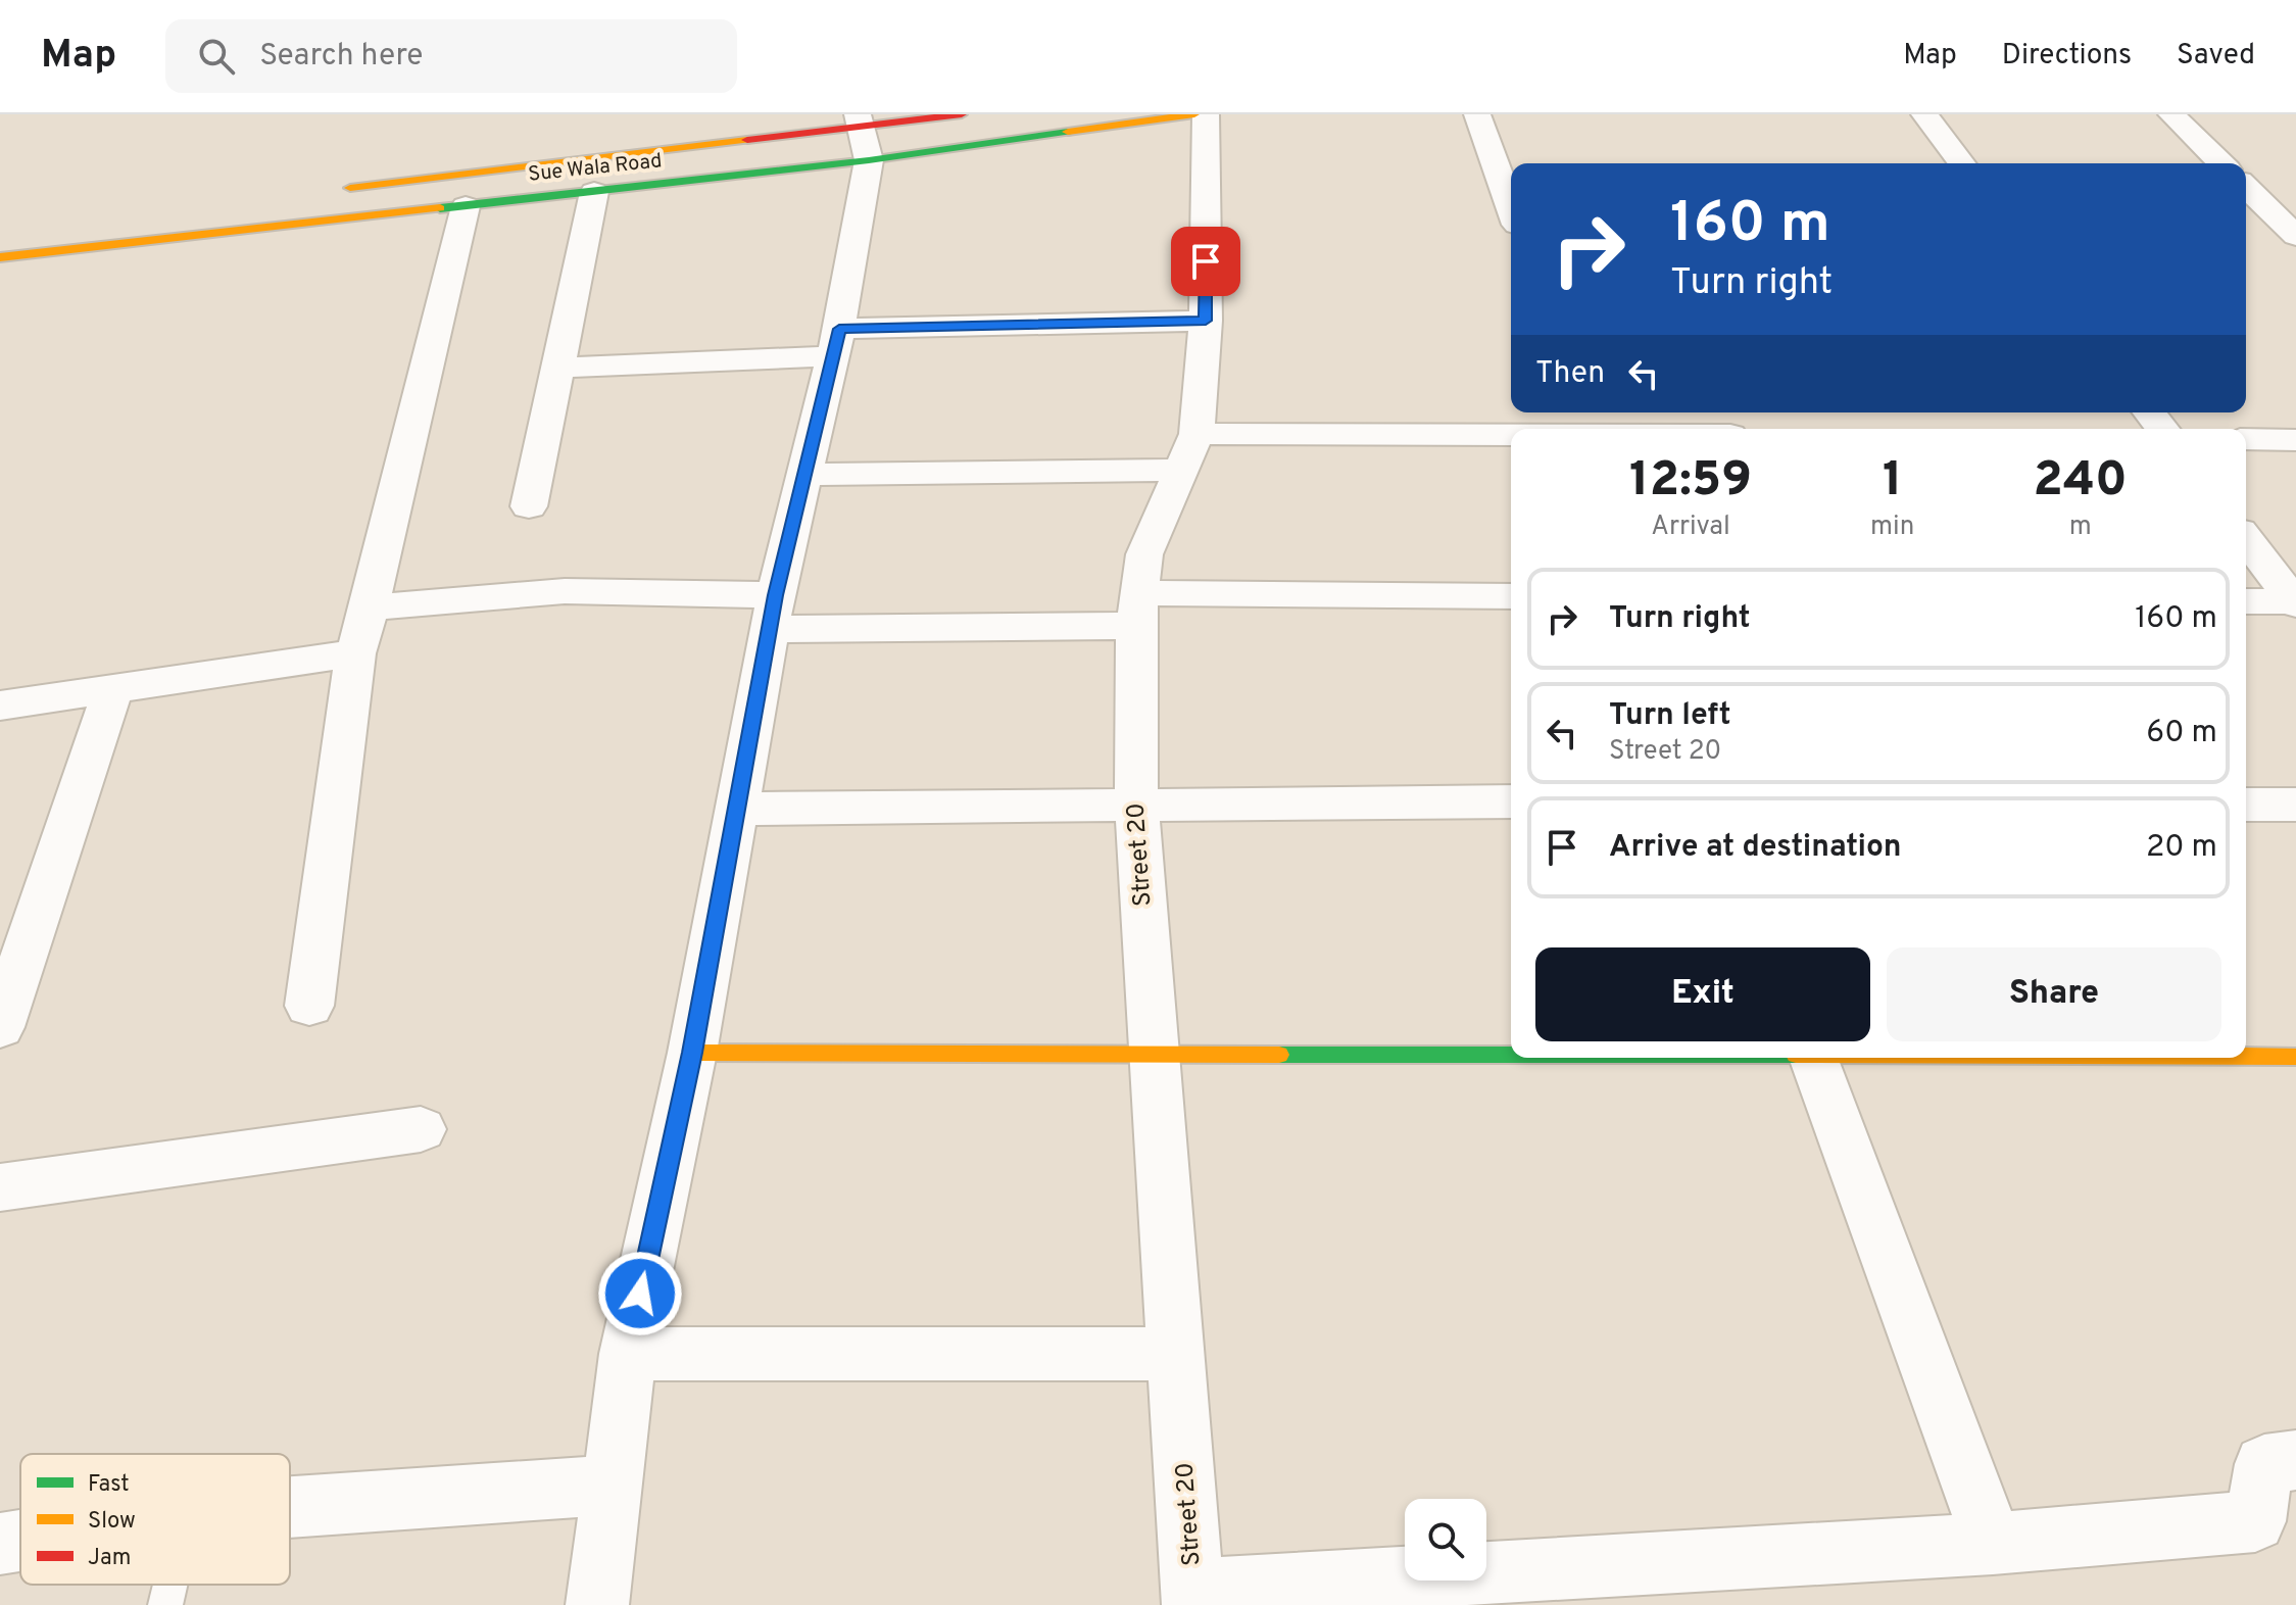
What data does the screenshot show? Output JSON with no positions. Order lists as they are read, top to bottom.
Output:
{
  "streets": {
    "street": ["Sue Wala Road", "Street 20"]
  },
  "legend": ["Fast", "Slow", "Jam"],
  "page": {
    "header": "Map",
    "search": "Search here",
    "nav": ["Map", "Directions", "Saved"],
    "turn": ["160 m", "Turn right"],
    "then": "Then",
    "eta": [
      "12:59",
      "Arrival",
      "1",
      "min",
      "240",
      "m"
    ],
    "list": [
      {
        "name": "Turn right",
        "value": "160 m"
      },
      {
        "name": "Turn left",
        "note": "Street 20",
        "value": "60 m"
      },
      {
        "name": "Arrive at destination",
        "value": "20 m"
      }
    ],
    "buttons": ["Exit", "Share"]
  }
}
